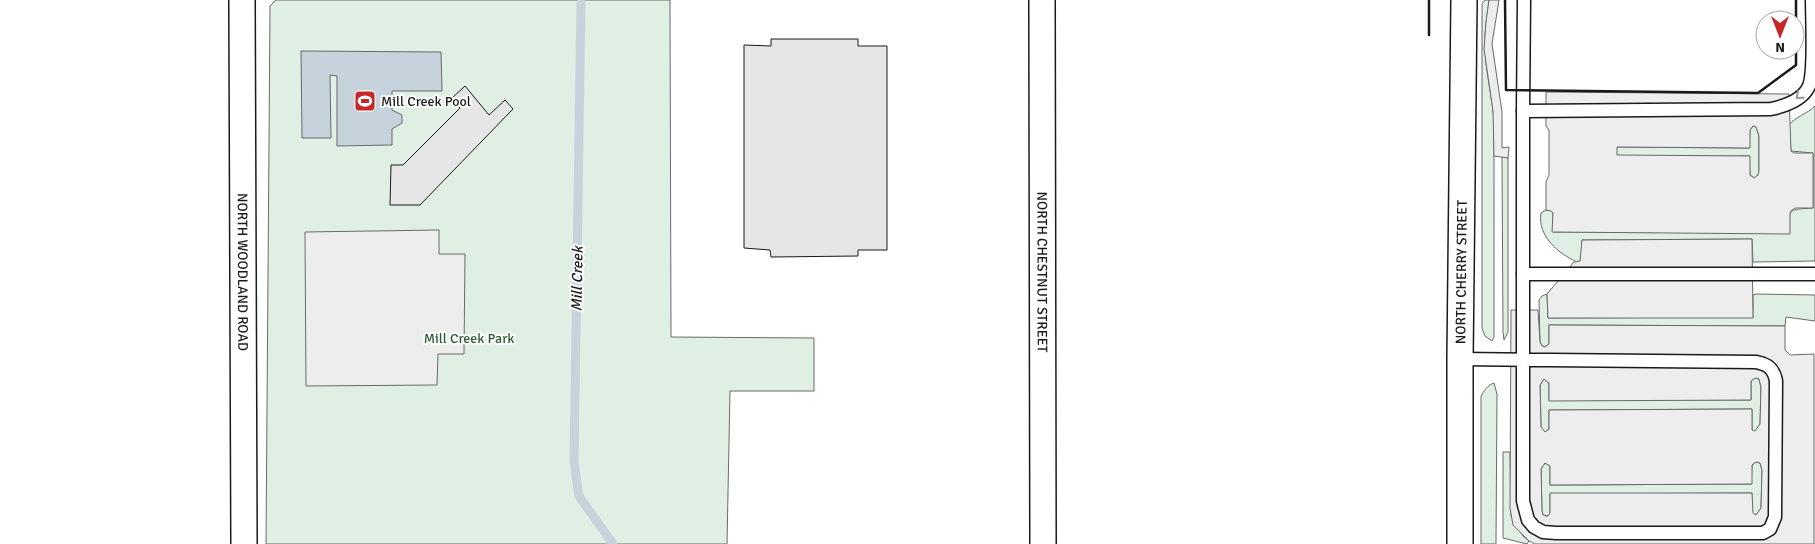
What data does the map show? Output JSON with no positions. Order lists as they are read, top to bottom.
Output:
{
  "streets": {
    "street": ["NORTH WOODLAND ROAD", "NORTH CHESTNUT STREET", "NORTH CHERRY STREET"]
  },
  "water": ["Mill Creek"],
  "parks": ["Mill Creek Park"],
  "places": {
    "sports": ["Mill Creek Pool"]
  },
  "north": "bottom"
}
